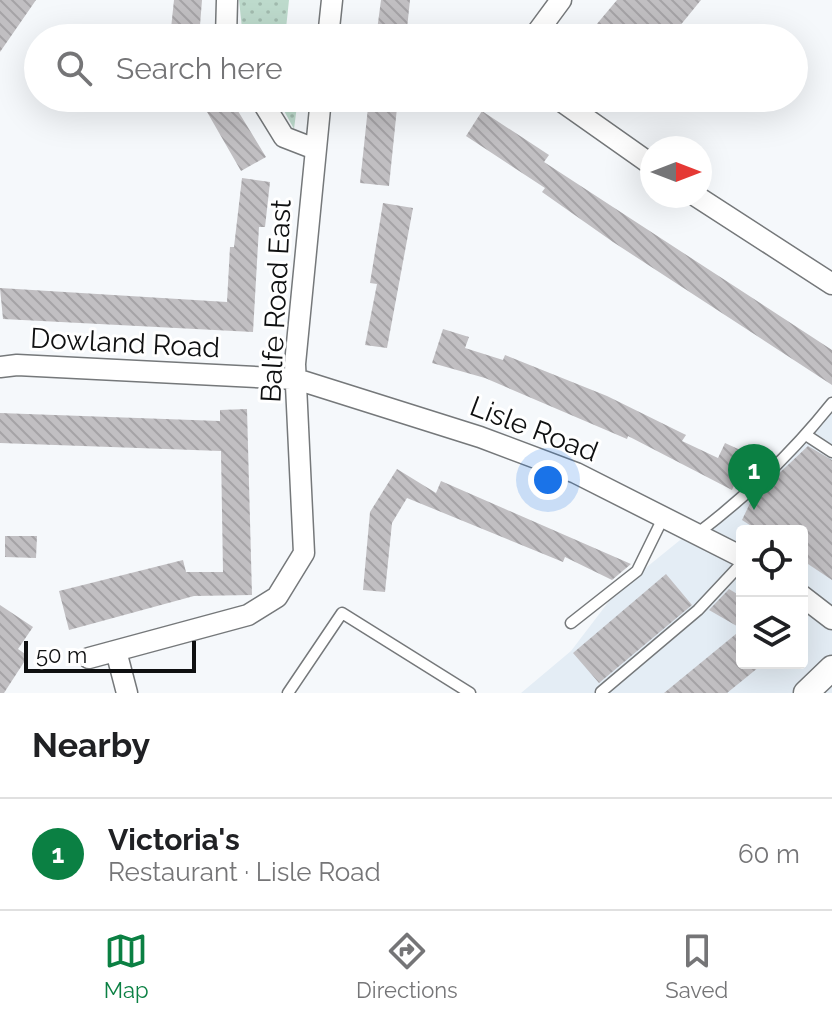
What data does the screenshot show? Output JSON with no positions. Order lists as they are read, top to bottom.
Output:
{
  "streets": {
    "street": ["Balfe Road East", "Dowland Road", "Lisle Road"]
  },
  "crossings": [
    ["Balfe Road East", "Dowland Road"],
    ["Balfe Road East", "Lisle Road"],
    ["Dowland Road", "Lisle Road"]
  ],
  "scale_bar": "50 m",
  "north": "right",
  "page": {
    "search": "Search here",
    "pins": "1",
    "scale": "50 m",
    "heading": "Nearby",
    "list": [
      {
        "mark": "1",
        "name": "Victoria's",
        "note": "Restaurant · Lisle Road",
        "value": "60 m"
      }
    ],
    "nav": ["Map", "Directions", "Saved"]
  }
}
